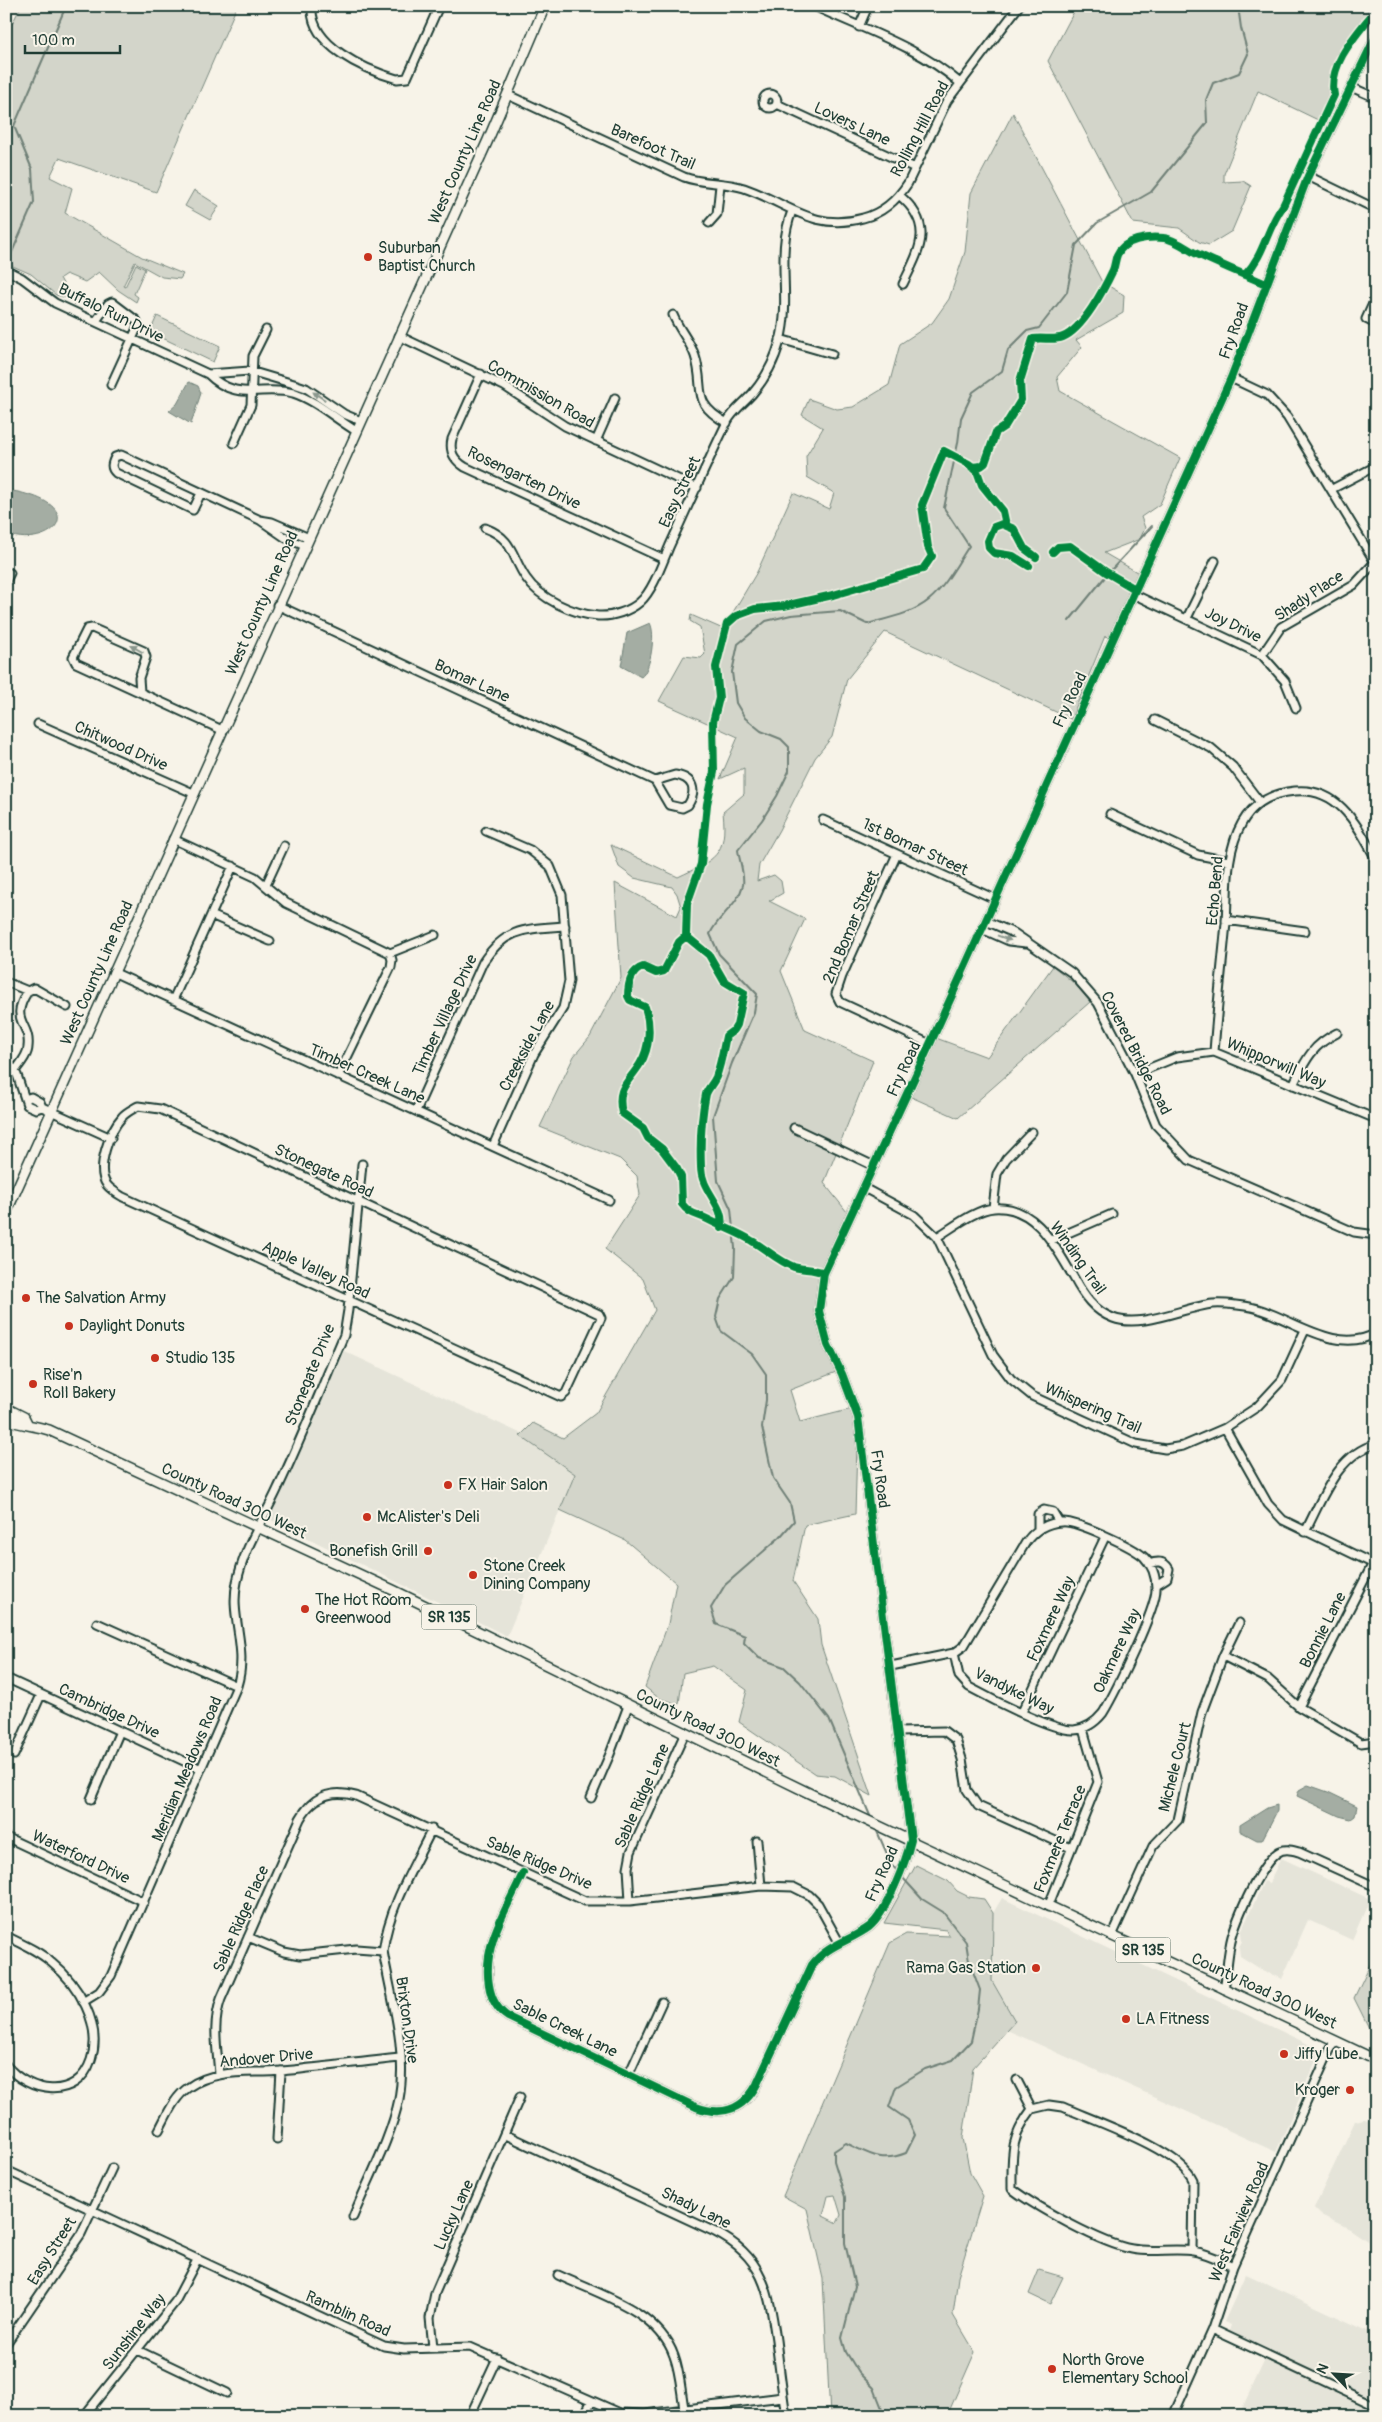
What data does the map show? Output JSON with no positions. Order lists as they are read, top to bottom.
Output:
{
  "streets": {
    "main road": ["West County Line Road", "County Road 300 West", "SR 135"],
    "street": [
      "Lovers Lane",
      "Rolling Hill Road",
      "Barefoot Trail",
      "Buffalo Run Drive",
      "Fry Road",
      "Commission Road",
      "Rosengarten Drive",
      "Easy Street",
      "Shady Place",
      "Joy Drive",
      "Bomar Lane",
      "Chitwood Drive",
      "1st Bomar Street",
      "Echo Bend",
      "2nd Bomar Street",
      "Timber Village Drive",
      "Creekside Lane",
      "Covered Bridge Road",
      "Whipporwill Way",
      "Timber Creek Lane",
      "Stonegate Road",
      "Winding Trail",
      "Apple Valley Road",
      "Stonegate Drive",
      "Whispering Trail",
      "Foxmere Way",
      "Bonnie Lane",
      "Oakmere Way",
      "Vandyke Way",
      "Cambridge Drive",
      "Michele Court",
      "Meridian Meadows Road",
      "Sable Ridge Lane",
      "Foxmere Terrace",
      "Waterford Drive",
      "Sable Ridge Drive",
      "Sable Ridge Place",
      "Brixton Drive",
      "Sable Creek Lane",
      "Andover Drive",
      "Shady Lane",
      "Lucky Lane",
      "West Fairview Road",
      "Ramblin Road",
      "Sunshine Way"
    ]
  },
  "crossings": [
    ["Lovers Lane", "Rolling Hill Road"],
    ["Rolling Hill Road", "Barefoot Trail"],
    ["Rolling Hill Road", "Easy Street"],
    ["Barefoot Trail", "West County Line Road"],
    ["Barefoot Trail", "Easy Street"],
    ["West County Line Road", "Buffalo Run Drive"],
    ["West County Line Road", "Commission Road"],
    ["West County Line Road", "Bomar Lane"],
    ["West County Line Road", "Chitwood Drive"],
    ["West County Line Road", "Timber Creek Lane"],
    ["Fry Road", "Joy Drive"],
    ["Fry Road", "1st Bomar Street"],
    ["Fry Road", "2nd Bomar Street"],
    ["Fry Road", "Covered Bridge Road"],
    ["Fry Road", "County Road 300 West"],
    ["Fry Road", "Sable Ridge Drive"],
    ["Fry Road", "Sable Creek Lane"],
    ["Commission Road", "Rosengarten Drive"],
    ["Commission Road", "Easy Street"],
    ["Rosengarten Drive", "Easy Street"],
    ["Easy Street", "Ramblin Road"],
    ["Shady Place", "Joy Drive"],
    ["1st Bomar Street", "2nd Bomar Street"],
    ["Echo Bend", "Whipporwill Way"],
    ["Timber Village Drive", "Creekside Lane"],
    ["Timber Village Drive", "Timber Creek Lane"],
    ["Creekside Lane", "Timber Creek Lane"],
    ["Covered Bridge Road", "Whipporwill Way"],
    ["Stonegate Road", "Apple Valley Road"],
    ["Stonegate Road", "Stonegate Drive"],
    ["Winding Trail", "Whispering Trail"],
    ["Apple Valley Road", "Stonegate Drive"],
    ["Stonegate Drive", "County Road 300 West"],
    ["Stonegate Drive", "Meridian Meadows Road"],
    ["County Road 300 West", "Michele Court"],
    ["County Road 300 West", "Meridian Meadows Road"],
    ["County Road 300 West", "Sable Ridge Lane"],
    ["County Road 300 West", "Foxmere Terrace"],
    ["County Road 300 West", "West Fairview Road"],
    ["Foxmere Way", "Vandyke Way"],
    ["Oakmere Way", "Vandyke Way"],
    ["Oakmere Way", "Foxmere Terrace"],
    ["Vandyke Way", "Foxmere Terrace"],
    ["Cambridge Drive", "Meridian Meadows Road"],
    ["Meridian Meadows Road", "Waterford Drive"],
    ["Sable Ridge Lane", "Sable Ridge Drive"],
    ["Sable Ridge Drive", "Sable Ridge Place"],
    ["Sable Ridge Drive", "Brixton Drive"],
    ["Sable Ridge Drive", "Sable Creek Lane"],
    ["Sable Ridge Place", "Andover Drive"],
    ["Brixton Drive", "Andover Drive"],
    ["Shady Lane", "Lucky Lane"],
    ["Shady Lane", "Ramblin Road"],
    ["Lucky Lane", "Ramblin Road"],
    ["Ramblin Road", "Sunshine Way"]
  ],
  "places": [
    "Suburban Baptist Church",
    "The Salvation Army",
    "Daylight Donuts",
    "Studio 135",
    "Rise'n Roll Bakery",
    "FX Hair Salon",
    "McAlister's Deli",
    "Bonefish Grill",
    "Stone Creek Dining Company",
    "The Hot Room Greenwood",
    "Rama Gas Station",
    "LA Fitness",
    "Jiffy Lube",
    "Kroger",
    "North Grove Elementary School"
  ],
  "scale_bar": "100 m",
  "north": "top left"
}
